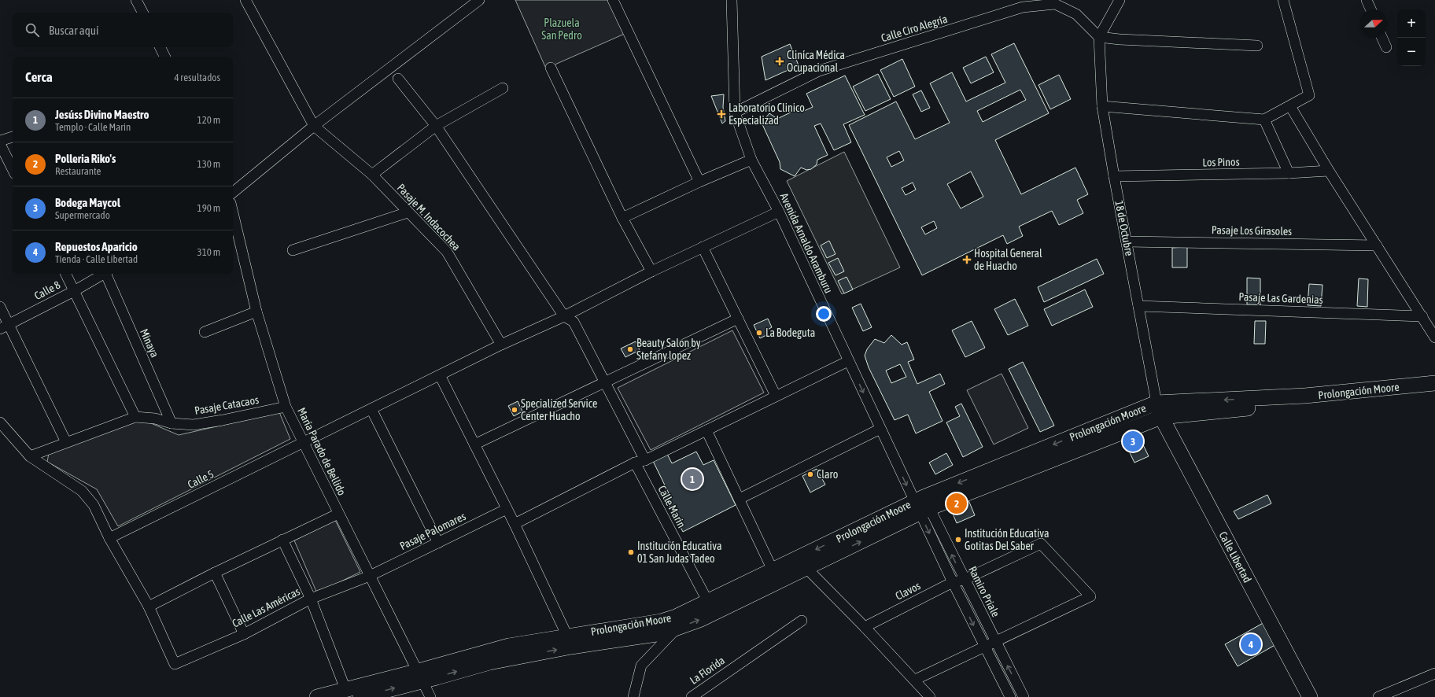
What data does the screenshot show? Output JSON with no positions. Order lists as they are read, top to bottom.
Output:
{
  "streets": {
    "street": [
      "Calle Ciro Alegría",
      "Los Pinos",
      "Pasaje M. Indacochea",
      "18 de Octubre",
      "Pasaje Los Girasoles",
      "Avenida Arnaldo Aramburu",
      "Calle 8",
      "Pasaje Las Gardenias",
      "Minaya",
      "Prolongación Moore",
      "Pasaje Catacaos",
      "María Parado de Bellido",
      "Calle 5",
      "Calle Marin",
      "Pasaje Palomares",
      "Calle Libertad",
      "Clavos",
      "Ramiro Priale",
      "Calle Las Américas",
      "La Florida"
    ]
  },
  "crossings": [
    ["Calle Ciro Alegría", "18 de Octubre"],
    ["Calle Ciro Alegría", "Avenida Arnaldo Aramburu"],
    ["Los Pinos", "18 de Octubre"],
    ["Pasaje M. Indacochea", "Calle 5"],
    ["18 de Octubre", "Pasaje Los Girasoles"],
    ["18 de Octubre", "Pasaje Las Gardenias"],
    ["18 de Octubre", "Prolongación Moore"],
    ["18 de Octubre", "Calle Libertad"],
    ["Avenida Arnaldo Aramburu", "Prolongación Moore"],
    ["Avenida Arnaldo Aramburu", "Calle 5"],
    ["Avenida Arnaldo Aramburu", "Ramiro Priale"],
    ["Minaya", "Pasaje Catacaos"],
    ["Prolongación Moore", "María Parado de Bellido"],
    ["Prolongación Moore", "Calle Marin"],
    ["Prolongación Moore", "Calle Libertad"],
    ["Prolongación Moore", "Ramiro Priale"],
    ["Pasaje Catacaos", "María Parado de Bellido"],
    ["María Parado de Bellido", "Calle 5"],
    ["María Parado de Bellido", "Pasaje Palomares"],
    ["María Parado de Bellido", "Calle Las Américas"],
    ["Calle 5", "Calle Marin"],
    ["Pasaje Palomares", "Calle Las Américas"],
    ["Clavos", "Ramiro Priale"]
  ],
  "parks": ["Plazuela San Pedro"],
  "places": {
    "health": ["Cliníca Médica Ocupacional", "Laboratorio Clinico Especializad", "Hospital General de Huacho"],
    "other": [
      "La Bodeguta",
      "Beauty Salon by Stefany lopez",
      "Specialized Service Center Huacho",
      "Claro",
      "Institución Educativa Gotitas Del Saber",
      "Institución Educativa 01 San Judas Tadeo"
    ]
  },
  "north": "right",
  "page": {
    "map_buttons": ["+", "−"],
    "search": "Buscar aquí",
    "heading": ["Cerca", "4 resultados"],
    "list": [
      {
        "mark": "1",
        "name": "Jesúss Divino Maestro",
        "note": "Templo · Calle Marin",
        "value": "120 m"
      },
      {
        "mark": "2",
        "name": "Polleria Riko's",
        "note": "Restaurante",
        "value": "130 m"
      },
      {
        "mark": "3",
        "name": "Bodega Maycol",
        "note": "Supermercado",
        "value": "190 m"
      },
      {
        "mark": "4",
        "name": "Repuestos Aparicio",
        "note": "Tienda · Calle Libertad",
        "value": "310 m"
      }
    ],
    "pins": [
      "3",
      "1",
      "2",
      "4"
    ]
  }
}
